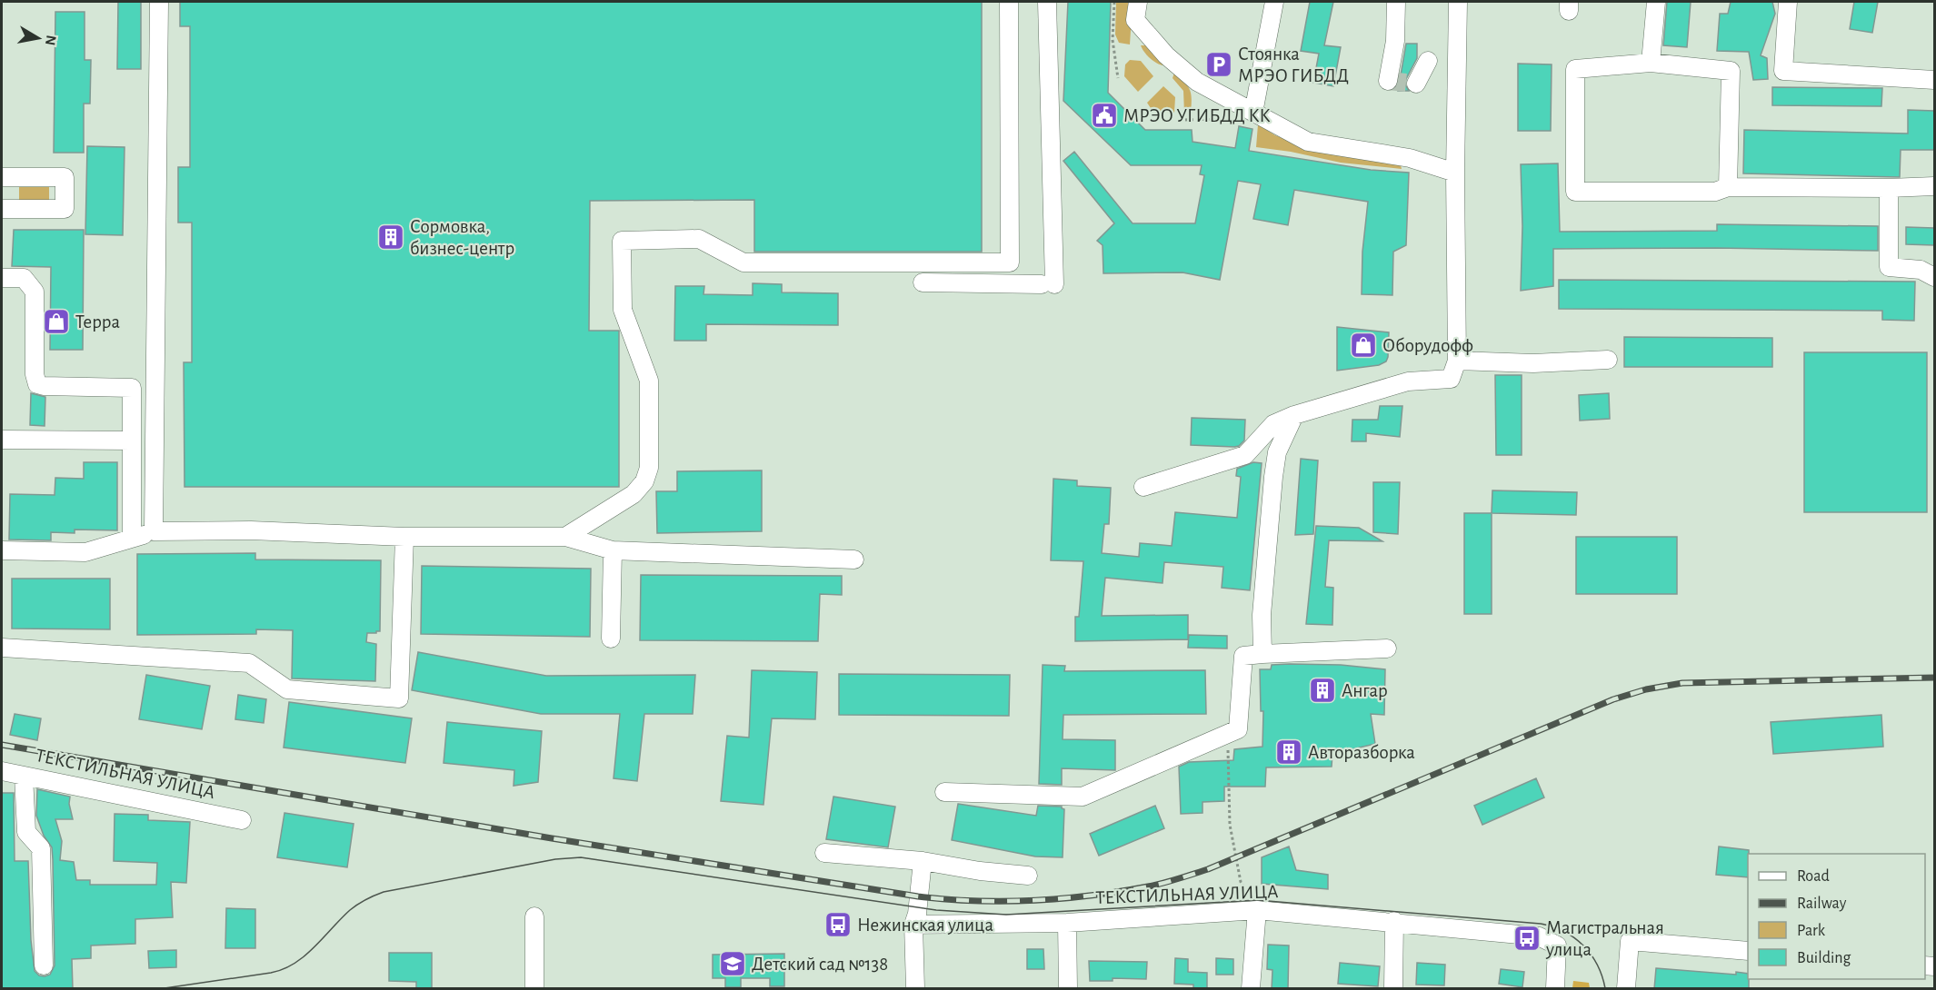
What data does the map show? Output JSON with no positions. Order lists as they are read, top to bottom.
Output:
{
  "streets": {
    "street": ["ТЕКСТИЛЬНАЯ УЛИЦА"]
  },
  "places": {
    "parking": ["Стоянка МРЭО ГИБДД"],
    "public building": ["МРЭО УГИБДД КК"],
    "building": ["Сормовка, бизнес-центр", "Ангар", "Авторазборка"],
    "shop": ["Терра", "Оборудофф"],
    "bus stop": ["Нежинская улица", "Магистральная улица"],
    "school or university": ["Детский сад №138"]
  },
  "legend": [
    "Road",
    "Railway",
    "Park",
    "Building"
  ],
  "north": "right"
}
